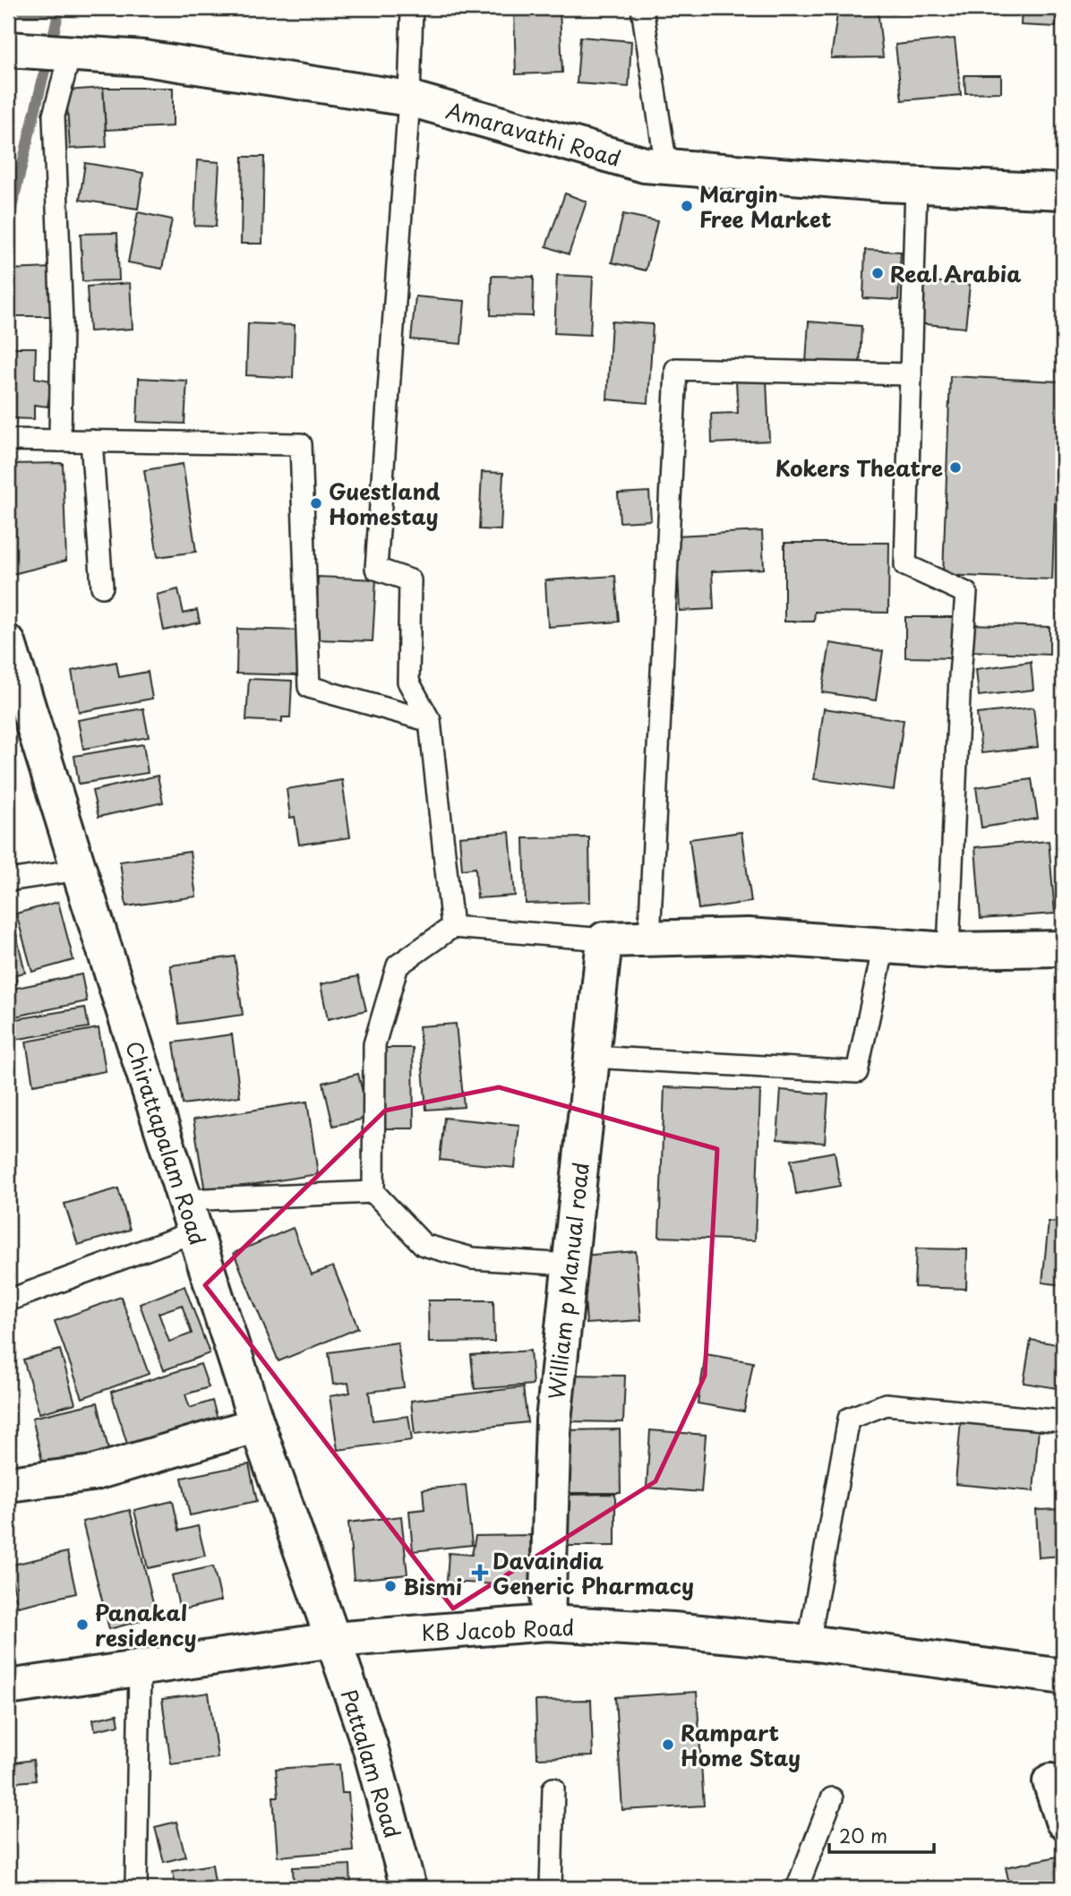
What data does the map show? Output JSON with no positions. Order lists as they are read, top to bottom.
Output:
{
  "streets": {
    "main road": [
      "Amaravathi Road",
      "Chirattapalam Road",
      "William p Manual road",
      "KB Jacob Road",
      "Pattalam Road"
    ]
  },
  "crossings": [
    ["Chirattapalam Road", "KB Jacob Road"],
    ["Chirattapalam Road", "Pattalam Road"],
    ["William p Manual road", "KB Jacob Road"],
    ["KB Jacob Road", "Pattalam Road"]
  ],
  "places": {
    "other": [
      "Margin Free Market",
      "Real Arabia",
      "Kokers Theatre",
      "Guestland Homestay",
      "Bismi",
      "Panakal residency",
      "Rampart Home Stay"
    ],
    "health": ["Davaindia Generic Pharmacy"]
  },
  "scale_bar": "20 m"
}
